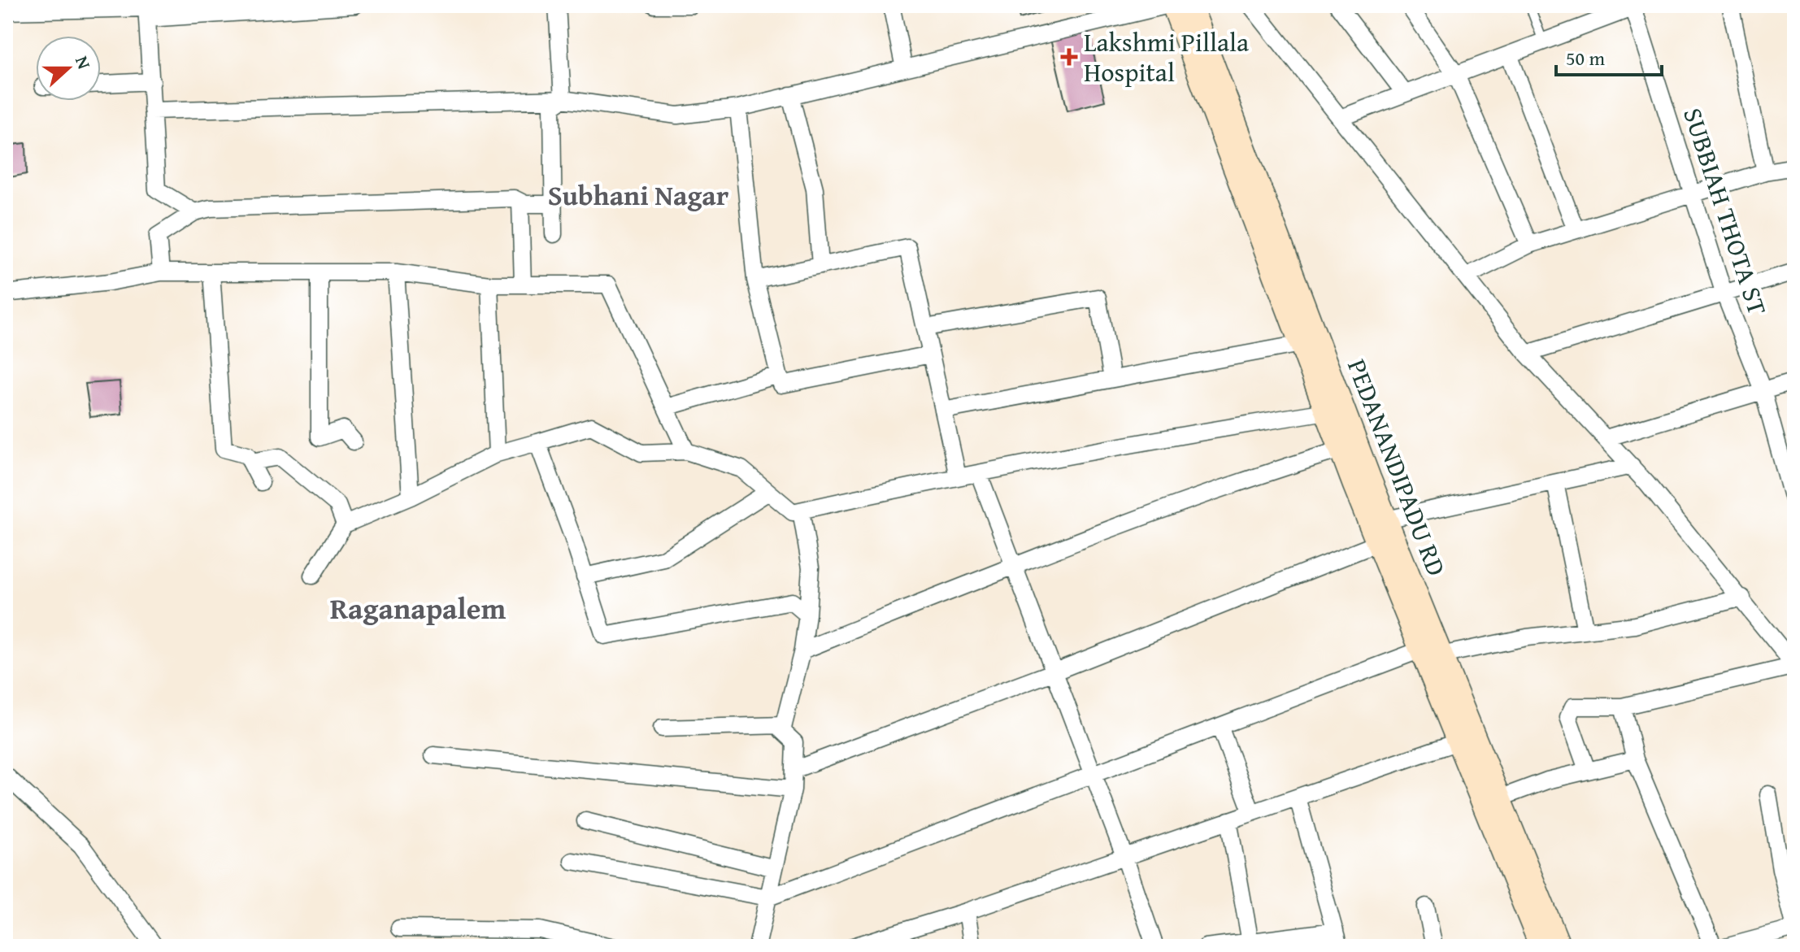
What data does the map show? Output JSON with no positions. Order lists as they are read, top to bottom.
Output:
{
  "streets": {
    "main road": ["PEDANANDIPADU RD"],
    "street": ["SUBBIAH THOTA ST"]
  },
  "districts": ["Subhani Nagar", "Raganapalem"],
  "places": {
    "health": ["Lakshmi Pillala Hospital"]
  },
  "scale_bar": "50 m",
  "north": "right"
}
